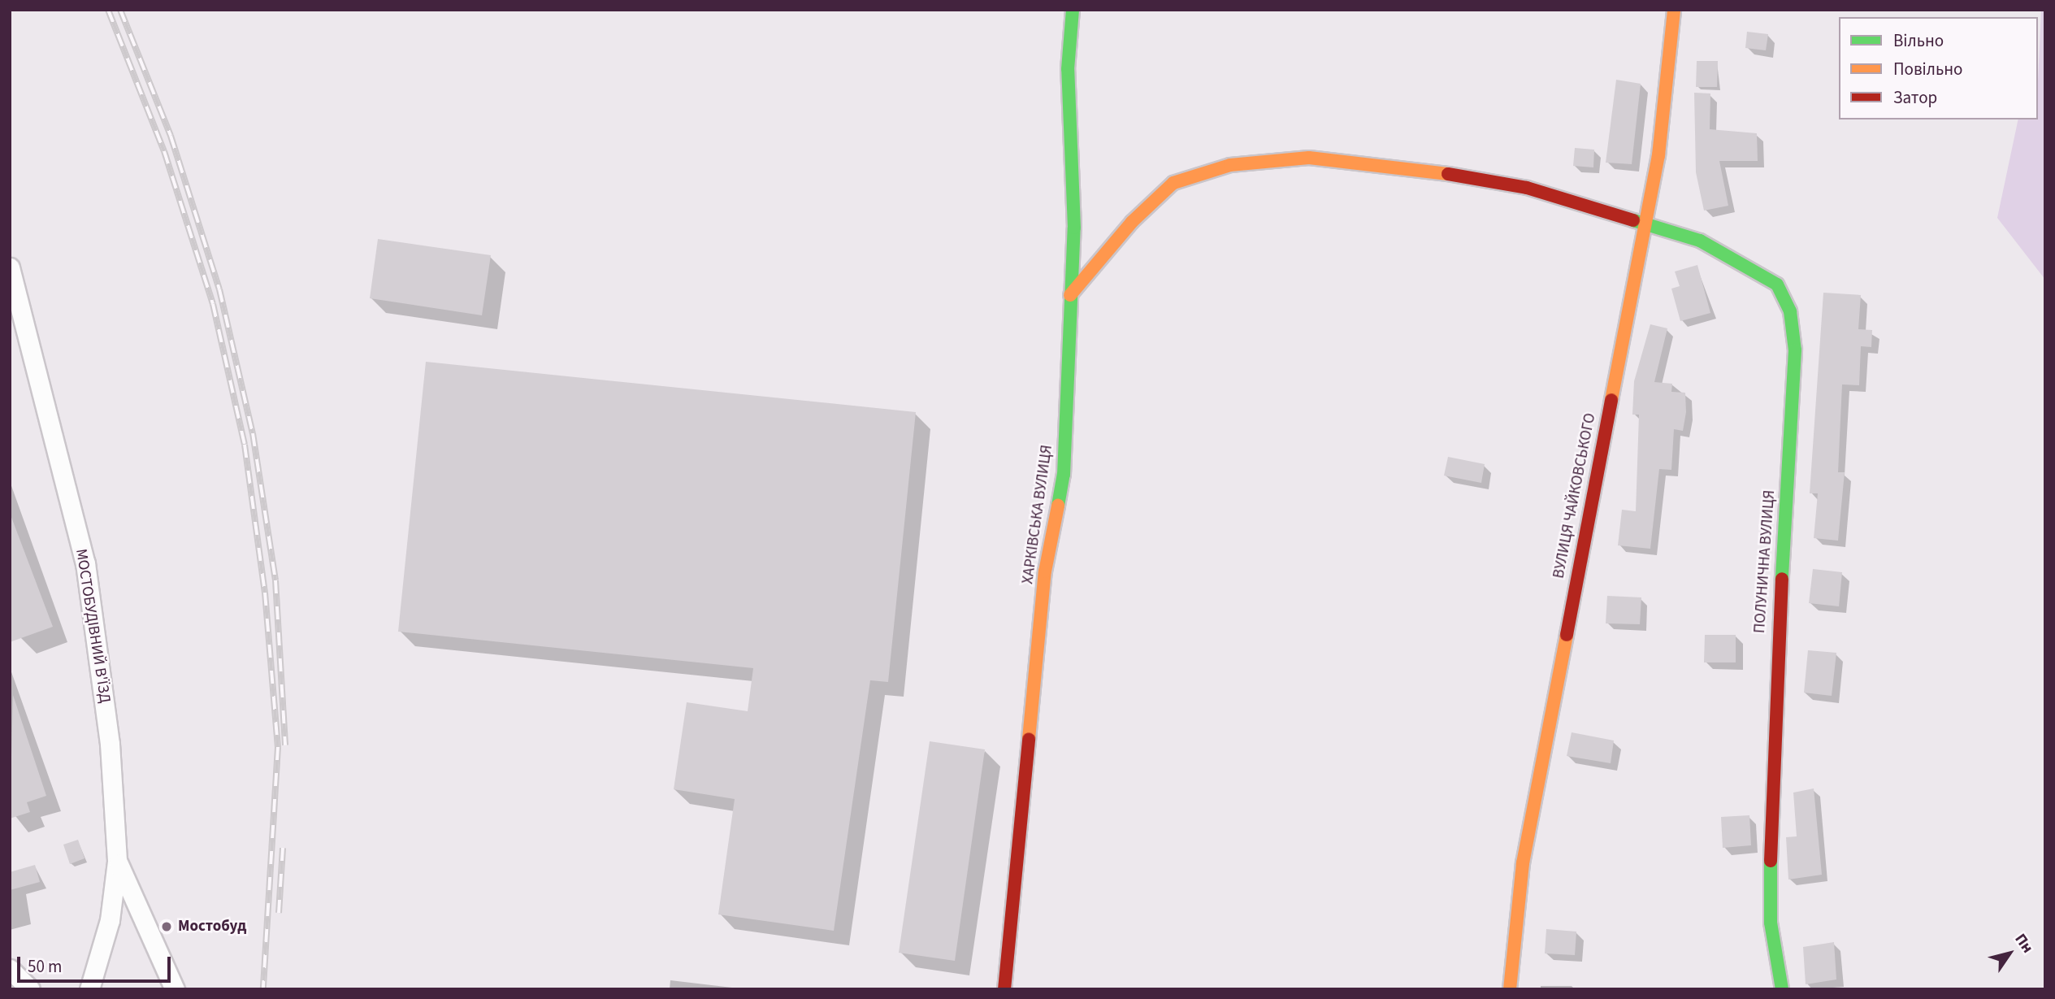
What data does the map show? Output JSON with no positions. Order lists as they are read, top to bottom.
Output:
{
  "streets": {
    "street": [
      "ВУЛИЦЯ ЧАЙКОВСЬКОГО",
      "ХАРКІВСЬКА ВУЛИЦЯ",
      "ПОЛУНИЧНА ВУЛИЦЯ",
      "МОСТОБУДІВНИЙ В'ЇЗД"
    ]
  },
  "crossings": [
    ["ВУЛИЦЯ ЧАЙКОВСЬКОГО", "ПОЛУНИЧНА ВУЛИЦЯ"],
    ["ХАРКІВСЬКА ВУЛИЦЯ", "ПОЛУНИЧНА ВУЛИЦЯ"]
  ],
  "places": ["Мостобуд"],
  "legend": ["Вільно", "Повільно", "Затор"],
  "scale_bar": "50 m",
  "north": "top right"
}
